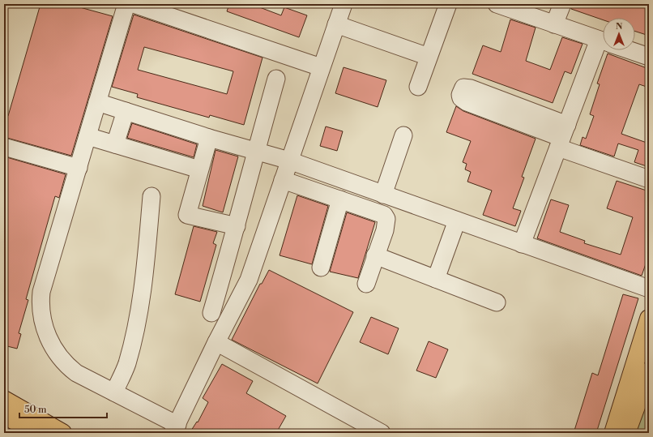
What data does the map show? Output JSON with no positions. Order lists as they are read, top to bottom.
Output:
{
  "scale_bar": "50 m",
  "north": "top"
}
